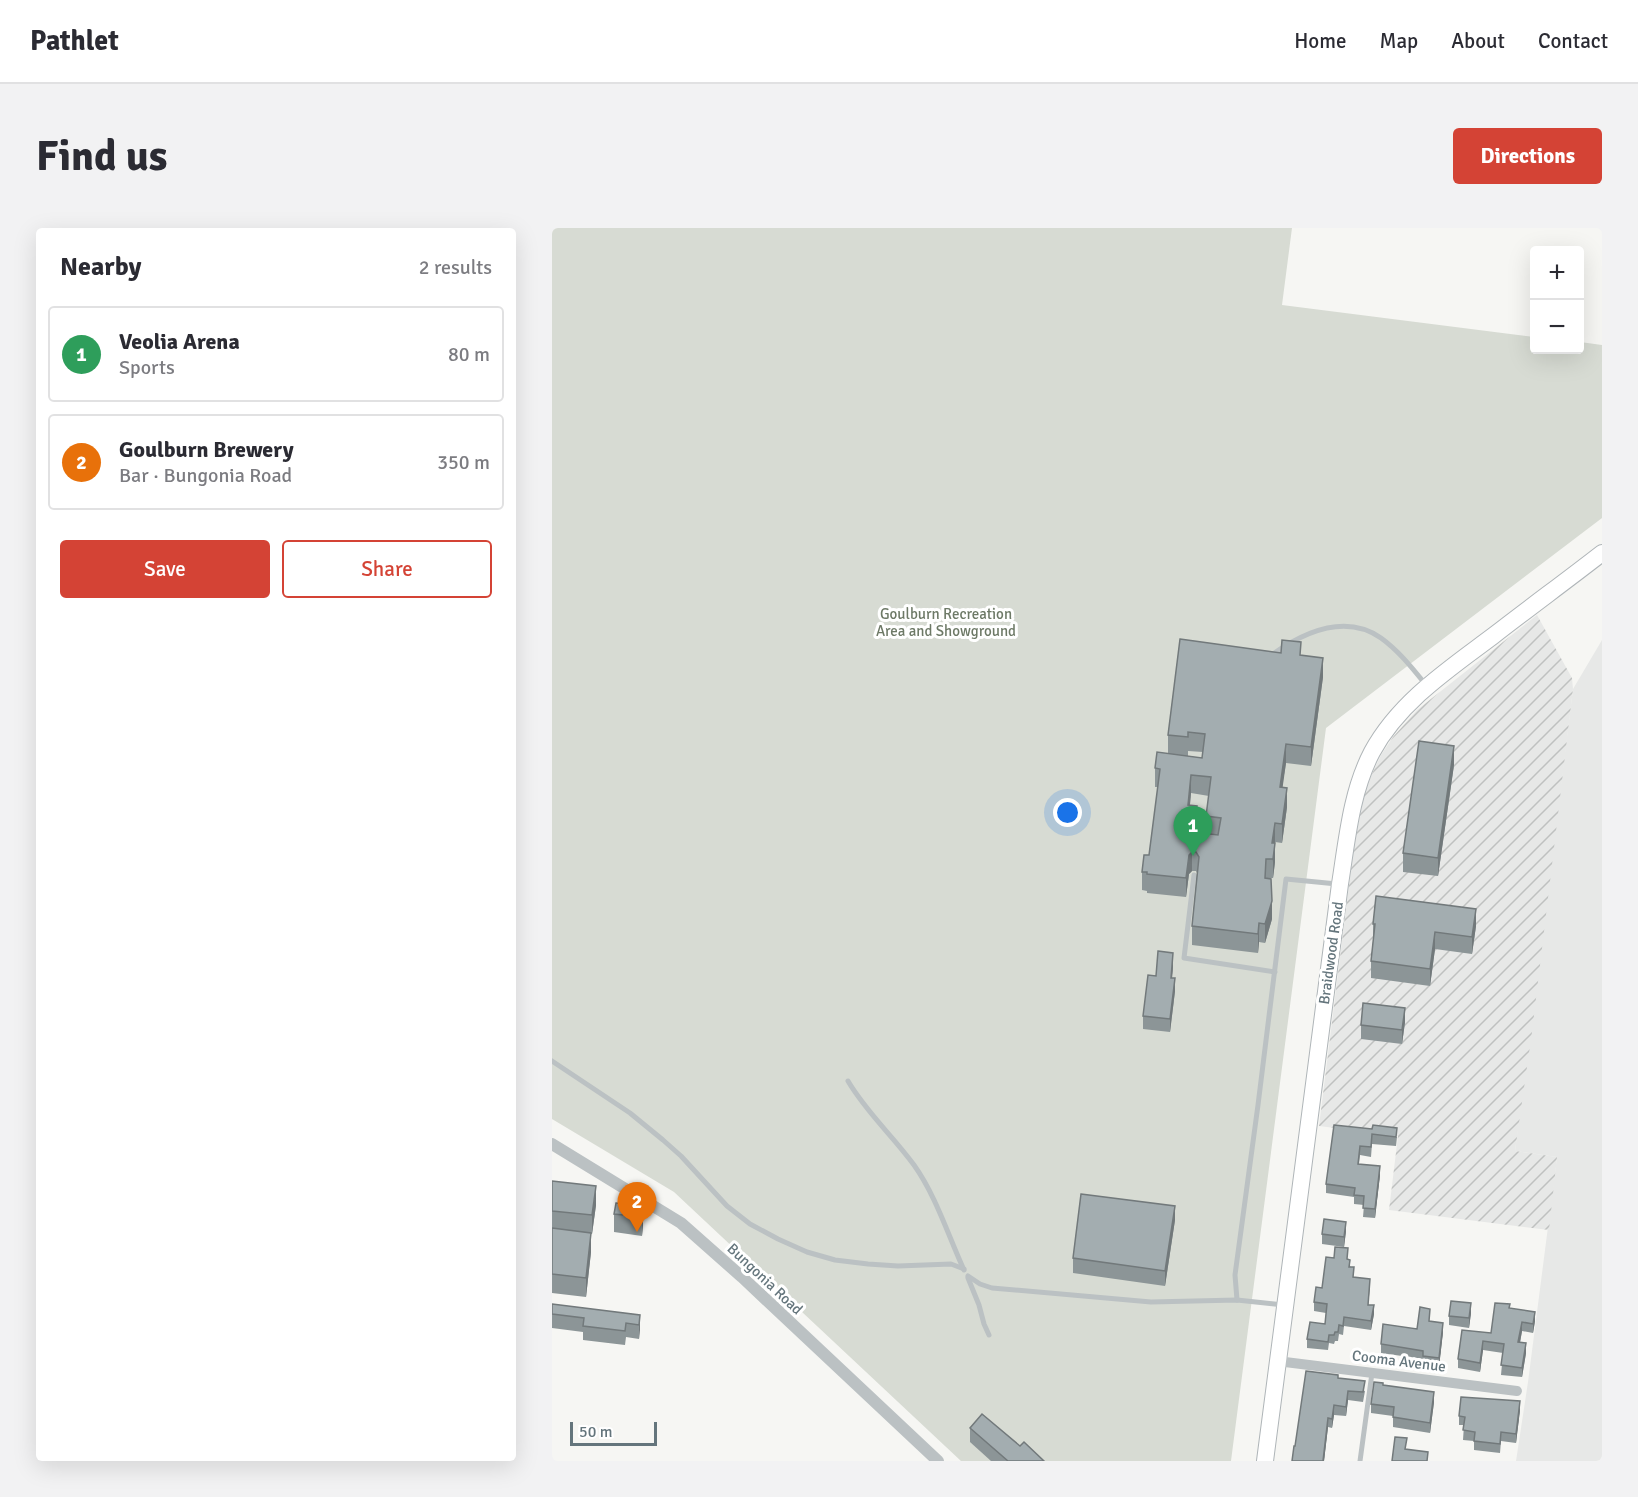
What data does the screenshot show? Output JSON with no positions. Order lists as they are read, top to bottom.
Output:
{
  "streets": {
    "main road": ["Braidwood Road"],
    "street": ["Bungonia Road", "Cooma Avenue"]
  },
  "crossings": [
    ["Braidwood Road", "Cooma Avenue"]
  ],
  "parks": ["Goulburn Recreation Area and Showground"],
  "scale_bar": "50 m",
  "page": {
    "header": "Pathlet",
    "nav": [
      "Home",
      "Map",
      "About",
      "Contact"
    ],
    "buttons": [
      "Directions",
      ["Save", "Share"]
    ],
    "title": "Find us",
    "heading": ["Nearby", "2 results"],
    "map_buttons": ["+", "−"],
    "list": [
      {
        "mark": "1",
        "name": "Veolia Arena",
        "note": "Sports",
        "value": "80 m"
      },
      {
        "mark": "2",
        "name": "Goulburn Brewery",
        "note": "Bar · Bungonia Road",
        "value": "350 m"
      }
    ],
    "pins": ["1", "2"],
    "scale": "50 m"
  }
}
